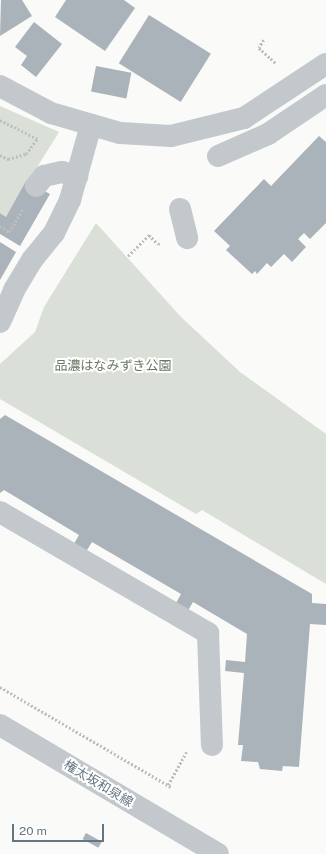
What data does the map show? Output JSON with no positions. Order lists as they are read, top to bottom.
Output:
{
  "streets": {
    "street": ["権太坂和泉線"]
  },
  "parks": ["品濃はなみずき公園"],
  "scale_bar": "20 m"
}
